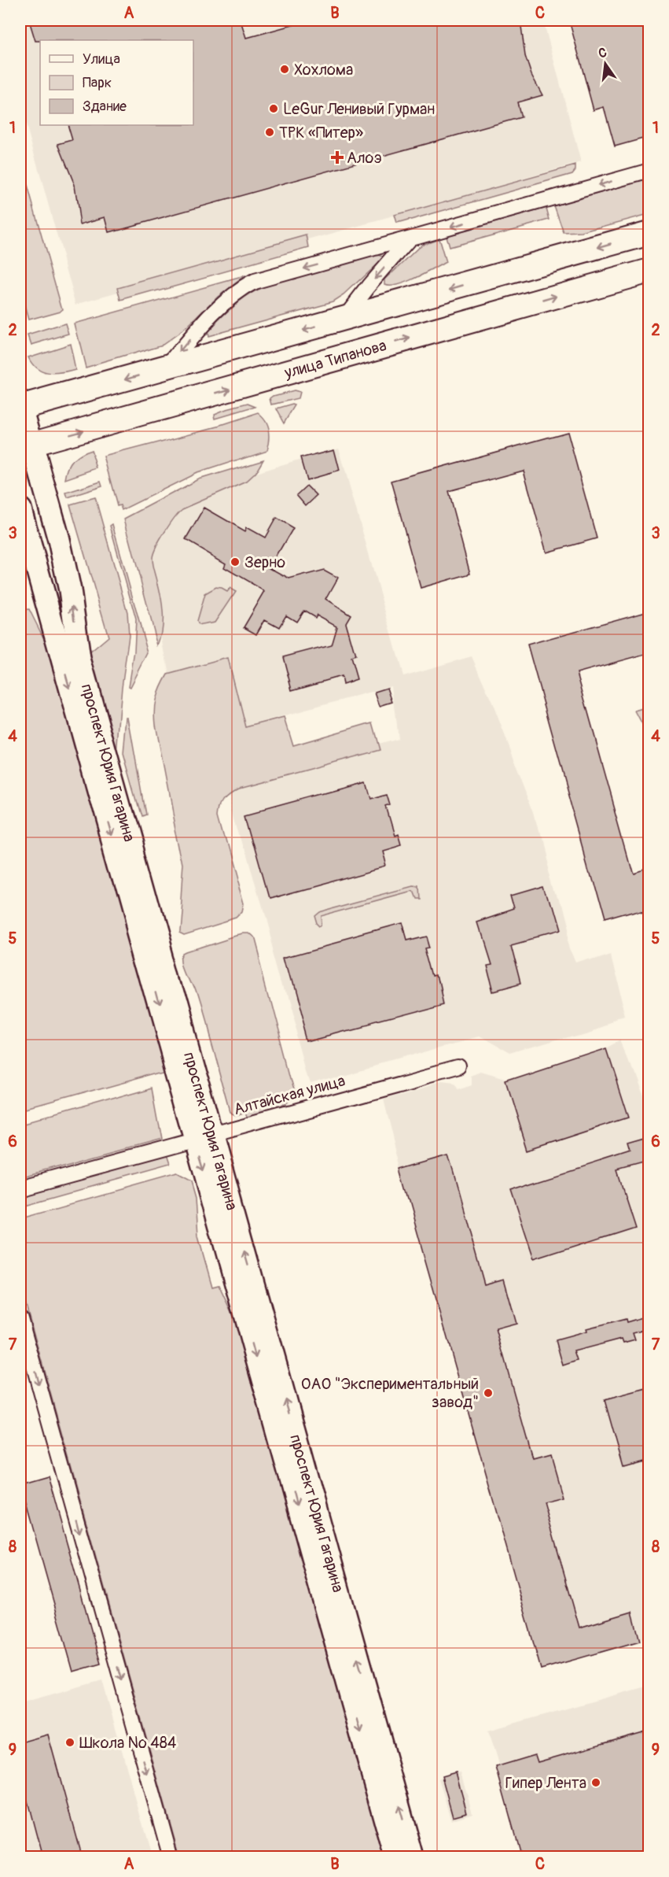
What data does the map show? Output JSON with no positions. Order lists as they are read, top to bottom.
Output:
{
  "streets": {
    "main road": ["улица Типанова", "проспект Юрия Гагарина"],
    "street": ["Алтайская улица"]
  },
  "crossings": [
    ["улица Типанова", "проспект Юрия Гагарина"],
    ["проспект Юрия Гагарина", "Алтайская улица"]
  ],
  "places": {
    "other": [
      "Хохлома",
      "LeGur Ленивый Гурман",
      "ТРК «Питер»",
      "Зерно",
      "ОАО \"Экспериментальный завод\"",
      "Школа № 484",
      "Гипер Лента"
    ],
    "health": ["Алоэ"]
  },
  "legend": ["Улица", "Парк", "Здание"],
  "north": "top",
  "grid": {
    "columns": ["A", "B", "C"],
    "rows": [
      "1",
      "2",
      "3",
      "4",
      "5",
      "6",
      "7",
      "8",
      "9"
    ]
  }
}
